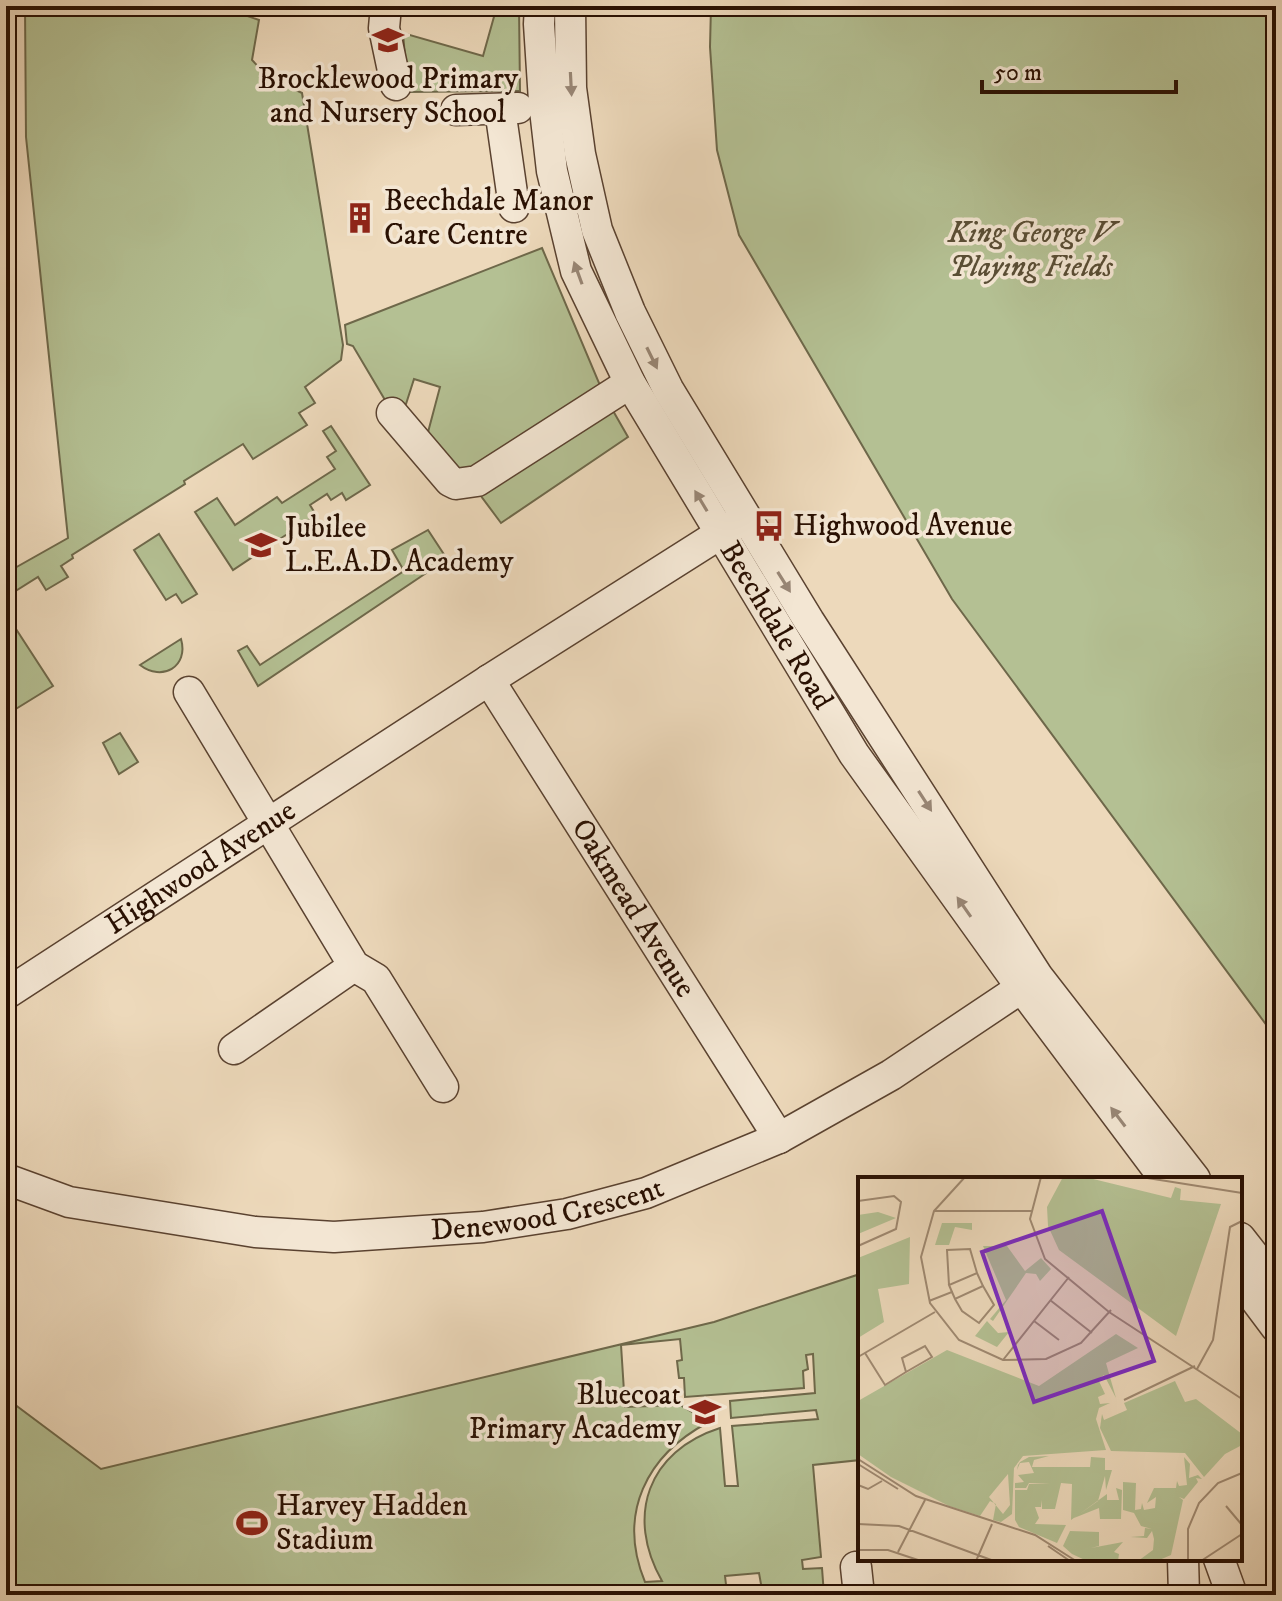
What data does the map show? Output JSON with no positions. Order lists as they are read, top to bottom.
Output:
{
  "streets": {
    "street": [
      "Beechdale Road",
      "Highwood Avenue",
      "Oakmead Avenue",
      "Denewood Crescent"
    ]
  },
  "crossings": [
    ["Beechdale Road", "Highwood Avenue"],
    ["Beechdale Road", "Denewood Crescent"],
    ["Highwood Avenue", "Oakmead Avenue"],
    ["Oakmead Avenue", "Denewood Crescent"]
  ],
  "parks": ["King George V Playing Fields"],
  "places": {
    "school or university": ["Brocklewood Primary and Nursery School", "Jubilee L.E.A.D. Academy", "Bluecoat Primary Academy"],
    "building": ["Beechdale Manor Care Centre"],
    "bus stop": ["Highwood Avenue"],
    "sports": ["Harvey Hadden Stadium"]
  },
  "scale_bar": "50 m"
}
